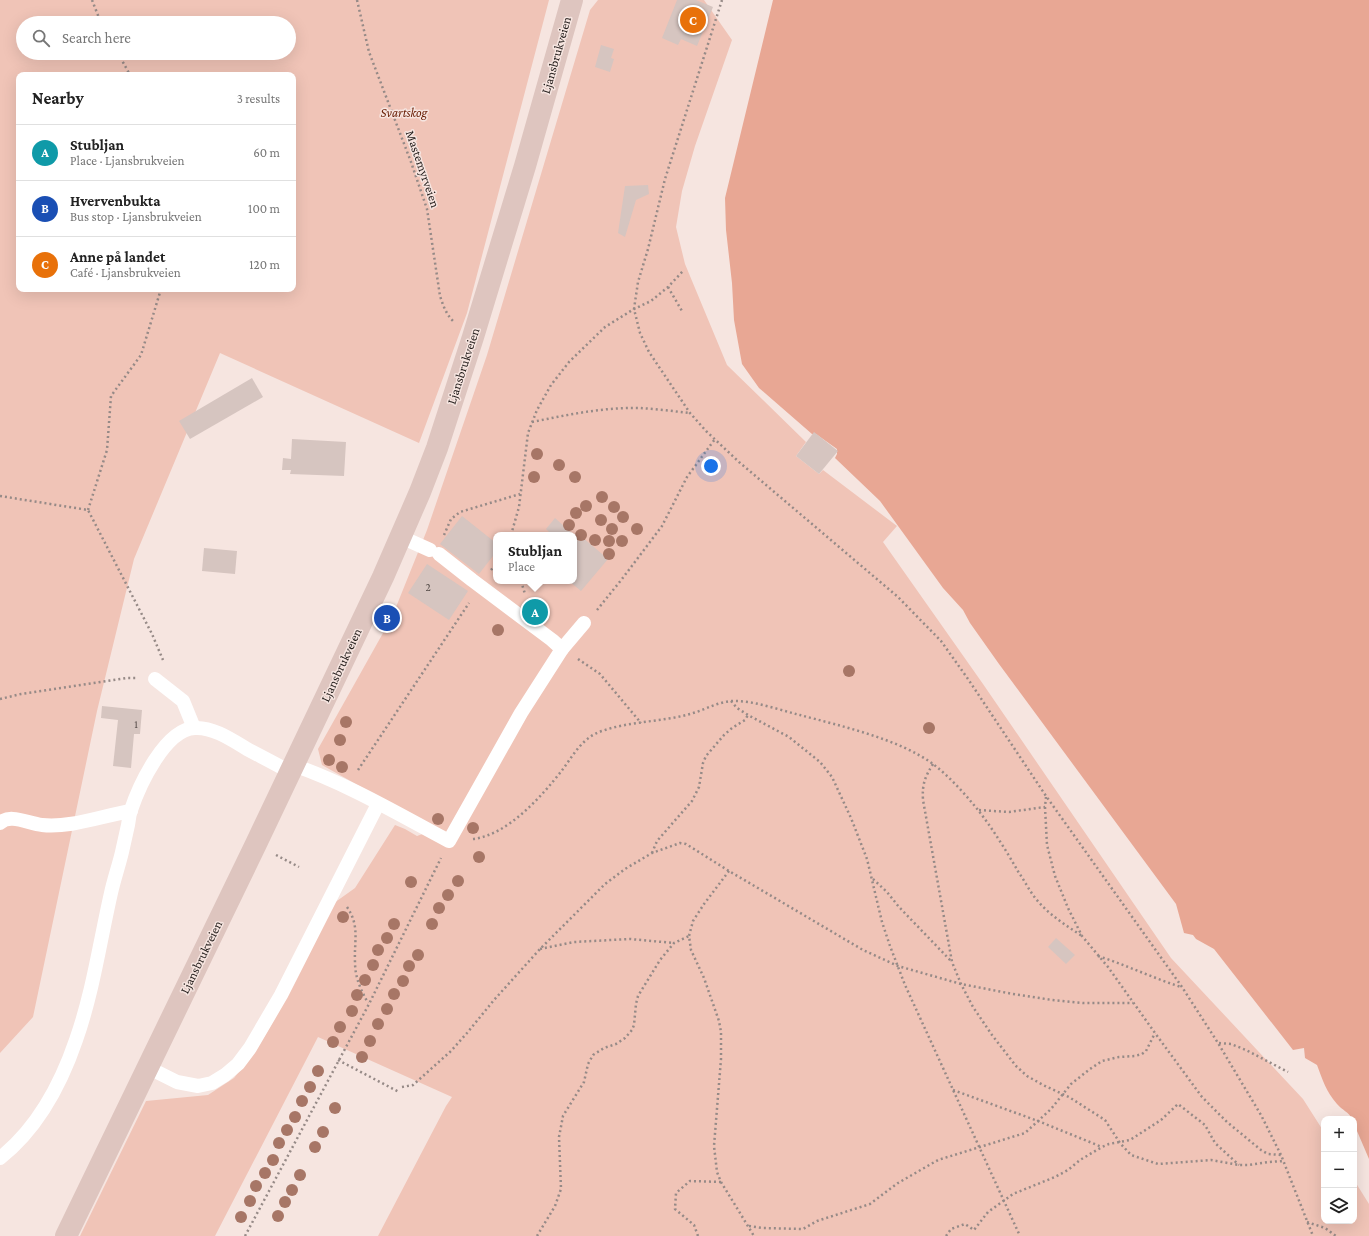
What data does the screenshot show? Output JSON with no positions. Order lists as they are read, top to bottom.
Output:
{
  "streets": {
    "main road": ["Ljansbrukveien"],
    "path": ["Mastemyrveien"]
  },
  "crossings": [
    ["Ljansbrukveien", "Mastemyrveien"]
  ],
  "parks": ["Svartskog"],
  "house_numbers": ["2", "1"],
  "page": {
    "pins": ["C", "A", "B"],
    "search": "Search here",
    "heading": ["Nearby", "3 results"],
    "list": [
      {
        "mark": "A",
        "name": "Stubljan",
        "note": "Place · Ljansbrukveien",
        "value": "60 m"
      },
      {
        "mark": "B",
        "name": "Hvervenbukta",
        "note": "Bus stop · Ljansbrukveien",
        "value": "100 m"
      },
      {
        "mark": "C",
        "name": "Anne på landet",
        "note": "Café · Ljansbrukveien",
        "value": "120 m"
      }
    ],
    "popup": ["Stubljan", "Place"],
    "map_buttons": ["+", "−"]
  }
}
